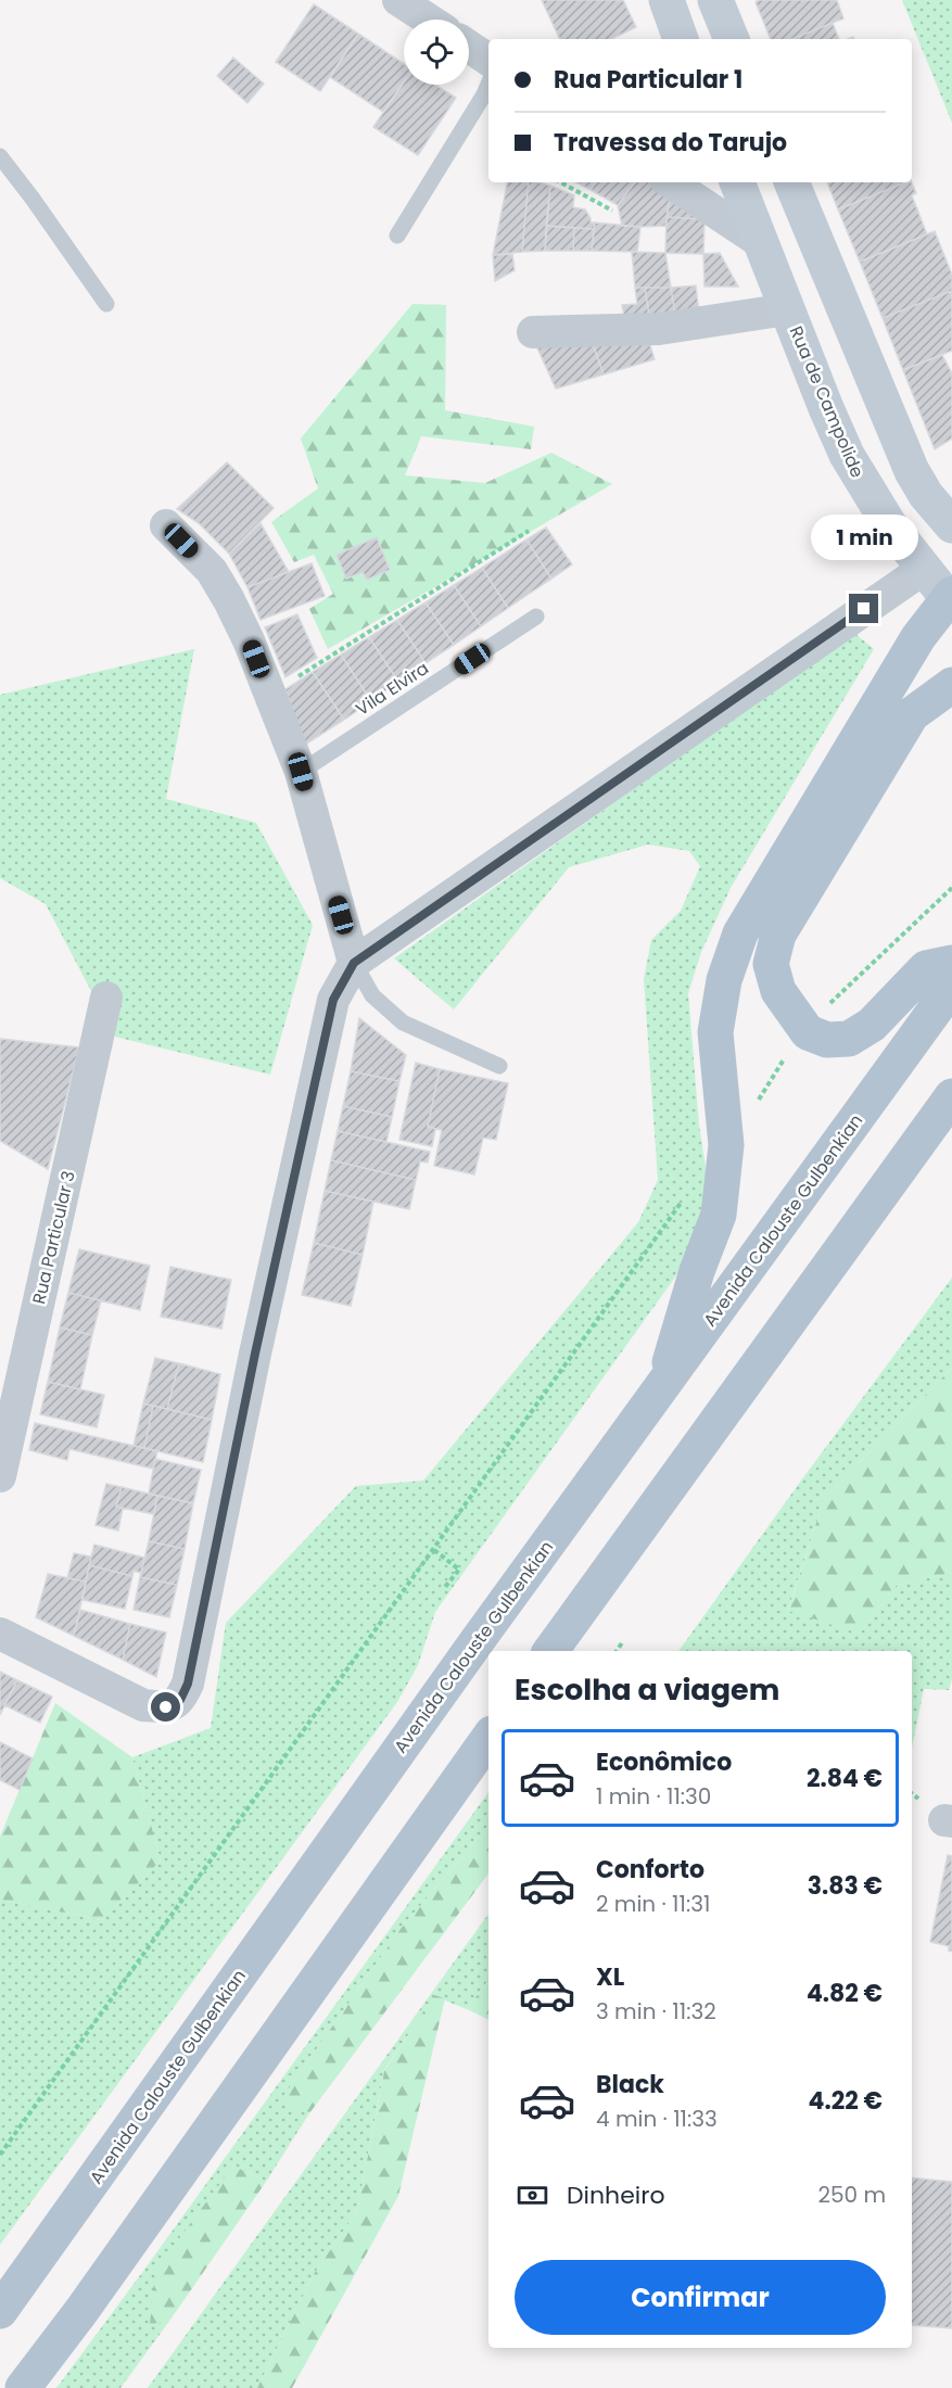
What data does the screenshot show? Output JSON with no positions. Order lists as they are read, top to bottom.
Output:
{
  "streets": {
    "main road": ["Rua de Campolide", "Avenida Calouste Gulbenkian"],
    "street": ["Rua Particular 3"],
    "lane": ["Vila Elvira"]
  },
  "page": {
    "banner": ["Rua Particular 1", "Travessa do Tarujo"],
    "bubble": "1 min",
    "heading": "Escolha a viagem",
    "list": [
      {
        "name": "Econômico",
        "note": "1 min · 11:30",
        "value": "2.84 €"
      },
      {
        "name": "Conforto",
        "note": "2 min · 11:31",
        "value": "3.83 €"
      },
      {
        "name": "XL",
        "note": "3 min · 11:32",
        "value": "4.82 €"
      },
      {
        "name": "Black",
        "note": "4 min · 11:33",
        "value": "4.22 €"
      }
    ],
    "pay": ["Dinheiro", "250 m"],
    "buttons": "Confirmar"
  }
}
